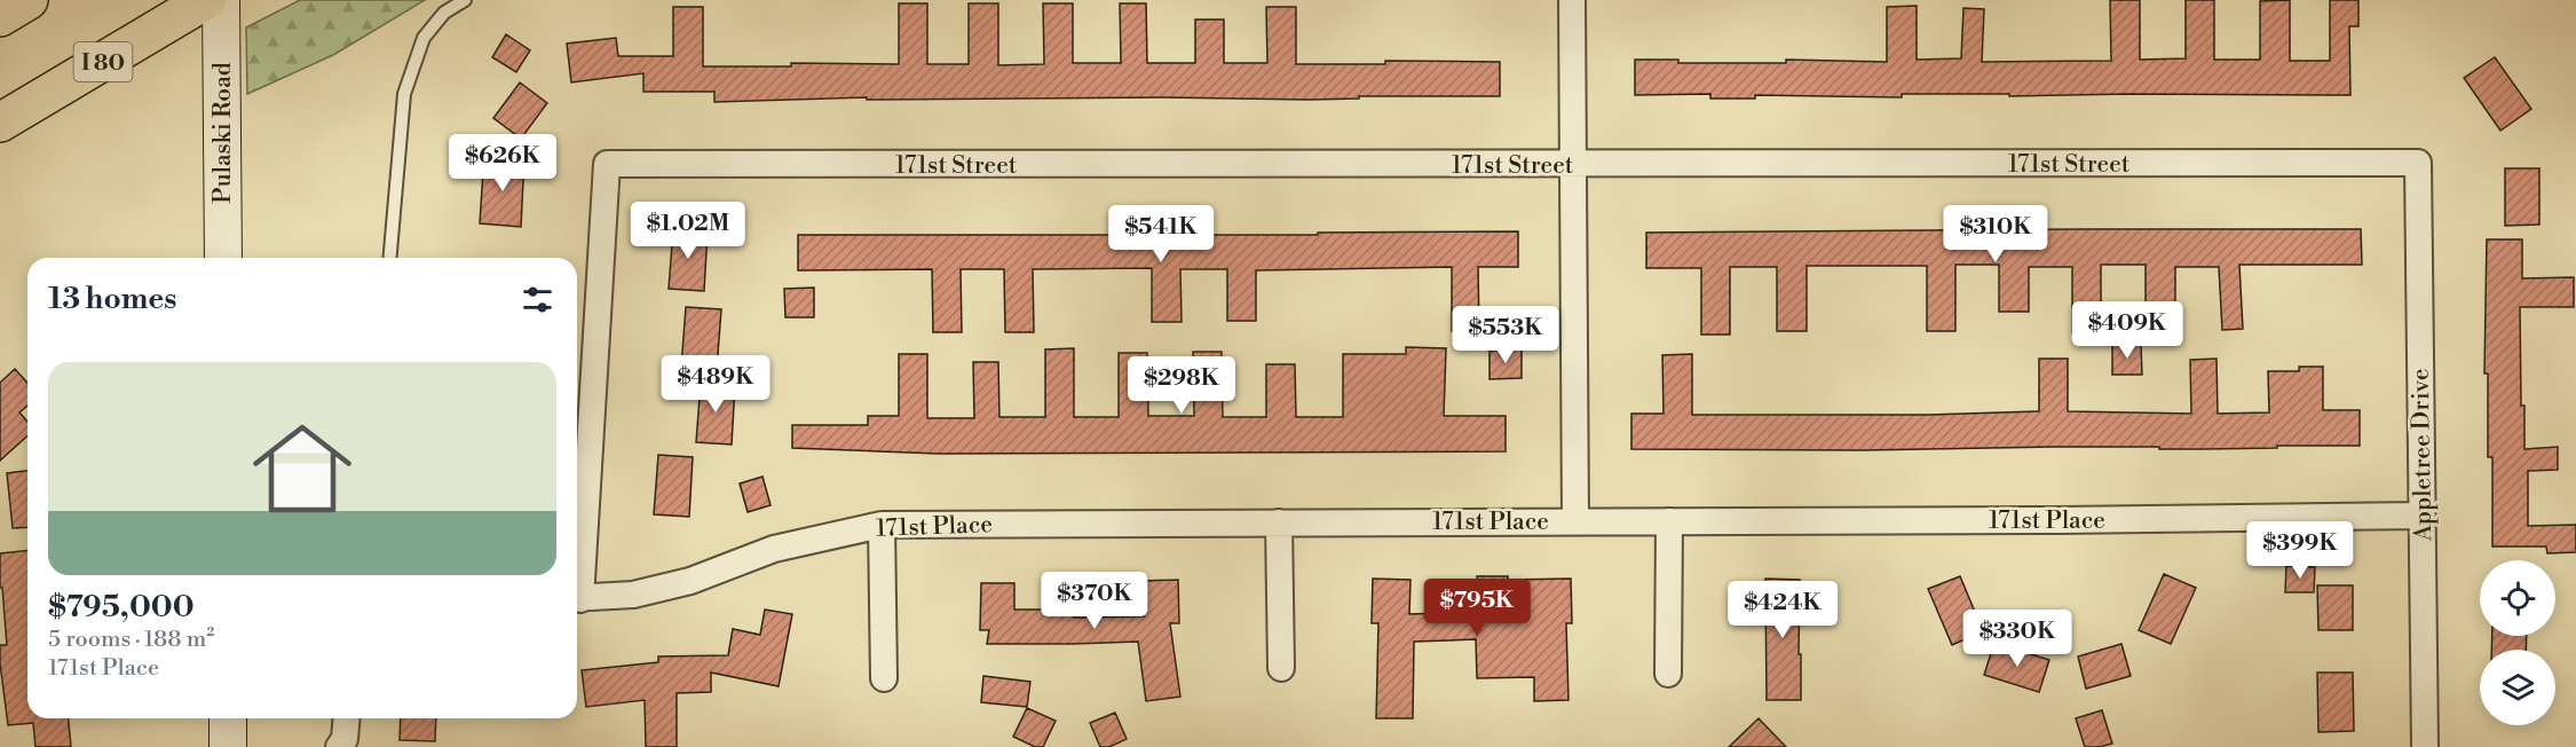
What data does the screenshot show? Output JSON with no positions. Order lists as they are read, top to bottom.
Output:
{
  "streets": {
    "highway": ["I 80"],
    "main road": ["Pulaski Road"],
    "street": ["171st Street", "Appletree Drive", "171st Place"]
  },
  "crossings": [
    ["171st Street", "Appletree Drive"],
    ["Appletree Drive", "171st Place"]
  ],
  "page": {
    "price": [
      "$626K",
      "$1.02M",
      "$541K",
      "$310K",
      "$409K",
      "$553K",
      "$489K",
      "$298K",
      "$399K",
      "$370K",
      "$795K",
      "$424K",
      "$330K"
    ],
    "heading": "13 homes",
    "list": [
      {
        "name": "$795,000",
        "note": "5 rooms · 188 m² · 171st Place"
      }
    ]
  }
}
